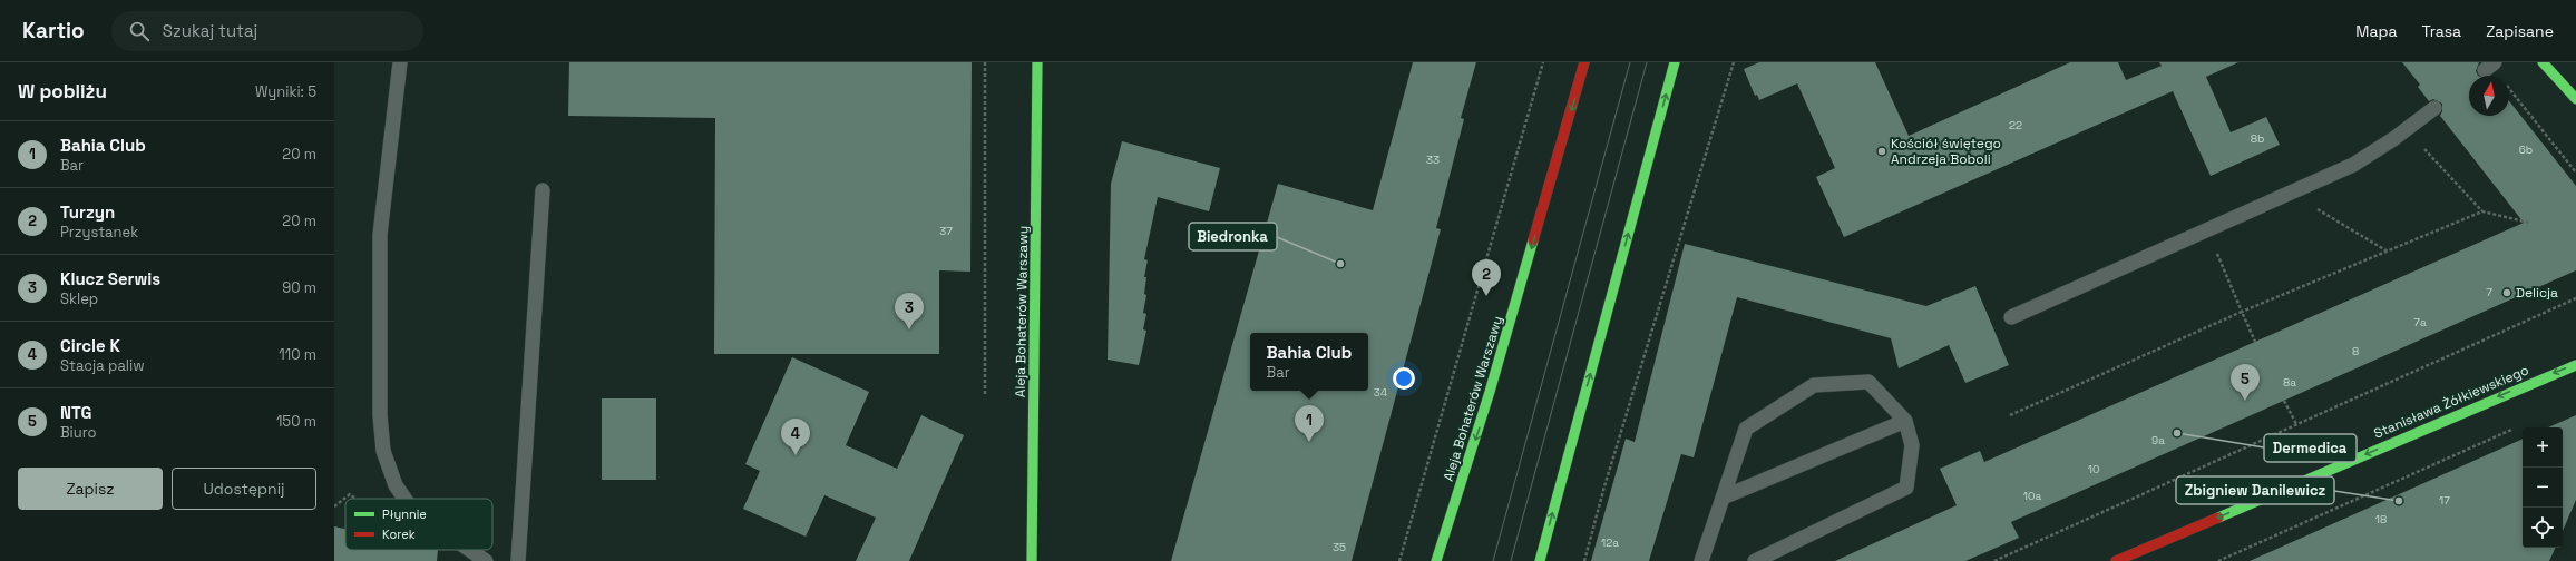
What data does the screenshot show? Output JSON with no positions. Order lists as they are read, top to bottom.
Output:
{
  "streets": {
    "street": ["Aleja Bohaterów Warszawy", "Stanisława Żółkiewskiego"]
  },
  "one_way": ["Stanisława Żółkiewskiego"],
  "places": [
    "Kościół świętego Andrzeja Boboli",
    "Biedronka",
    "Delicja",
    "Dermedica",
    "Zbigniew Danilewicz"
  ],
  "house_numbers": [
    "22",
    "8b",
    "6b",
    "33",
    "37",
    "7",
    "7a",
    "8",
    "8a",
    "34",
    "9a",
    "10",
    "10a",
    "17",
    "18",
    "12a",
    "35"
  ],
  "legend": ["Płynnie", "Korek"],
  "north": "top",
  "page": {
    "header": "Kartio",
    "search": "Szukaj tutaj",
    "nav": ["Mapa", "Trasa", "Zapisane"],
    "heading": ["W pobliżu", "Wyniki: 5"],
    "list": [
      {
        "mark": "1",
        "name": "Bahia Club",
        "note": "Bar",
        "value": "20 m"
      },
      {
        "mark": "2",
        "name": "Turzyn",
        "note": "Przystanek",
        "value": "20 m"
      },
      {
        "mark": "3",
        "name": "Klucz Serwis",
        "note": "Sklep",
        "value": "90 m"
      },
      {
        "mark": "4",
        "name": "Circle K",
        "note": "Stacja paliw",
        "value": "110 m"
      },
      {
        "mark": "5",
        "name": "NTG",
        "note": "Biuro",
        "value": "150 m"
      }
    ],
    "pins": [
      "2",
      "3",
      "5",
      "1",
      "4"
    ],
    "popup": ["Bahia Club", "Bar"],
    "map_buttons": ["+", "−"],
    "buttons": ["Zapisz", "Udostępnij"]
  }
}
